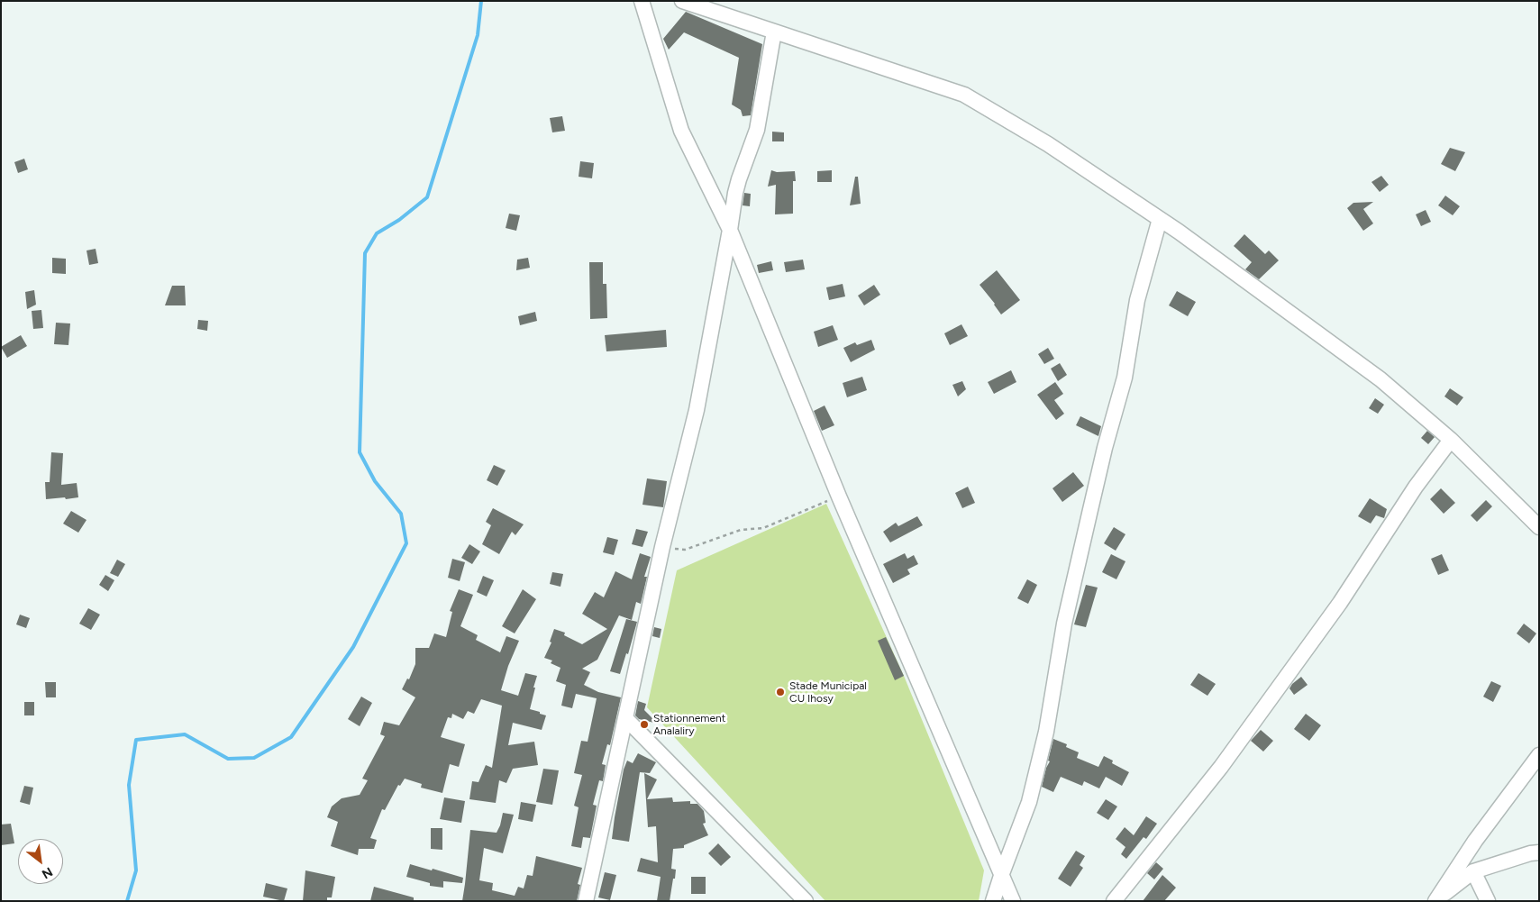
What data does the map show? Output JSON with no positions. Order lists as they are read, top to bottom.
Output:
{
  "places": ["Stade Municipal CU Ihosy", "Stationnement Analaliry"],
  "north": "bottom right"
}
